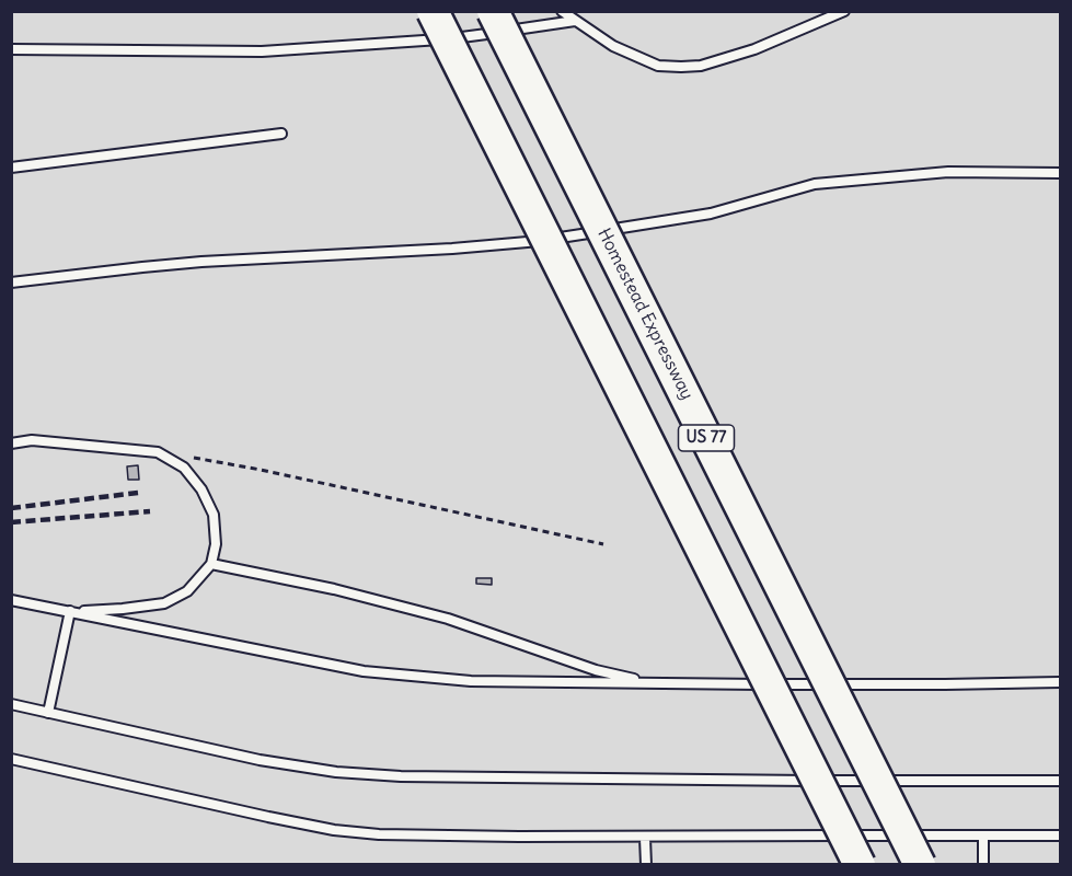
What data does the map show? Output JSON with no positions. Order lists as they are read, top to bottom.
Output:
{
  "streets": {
    "highway": ["Homestead Expressway", "US 77"]
  }
}
